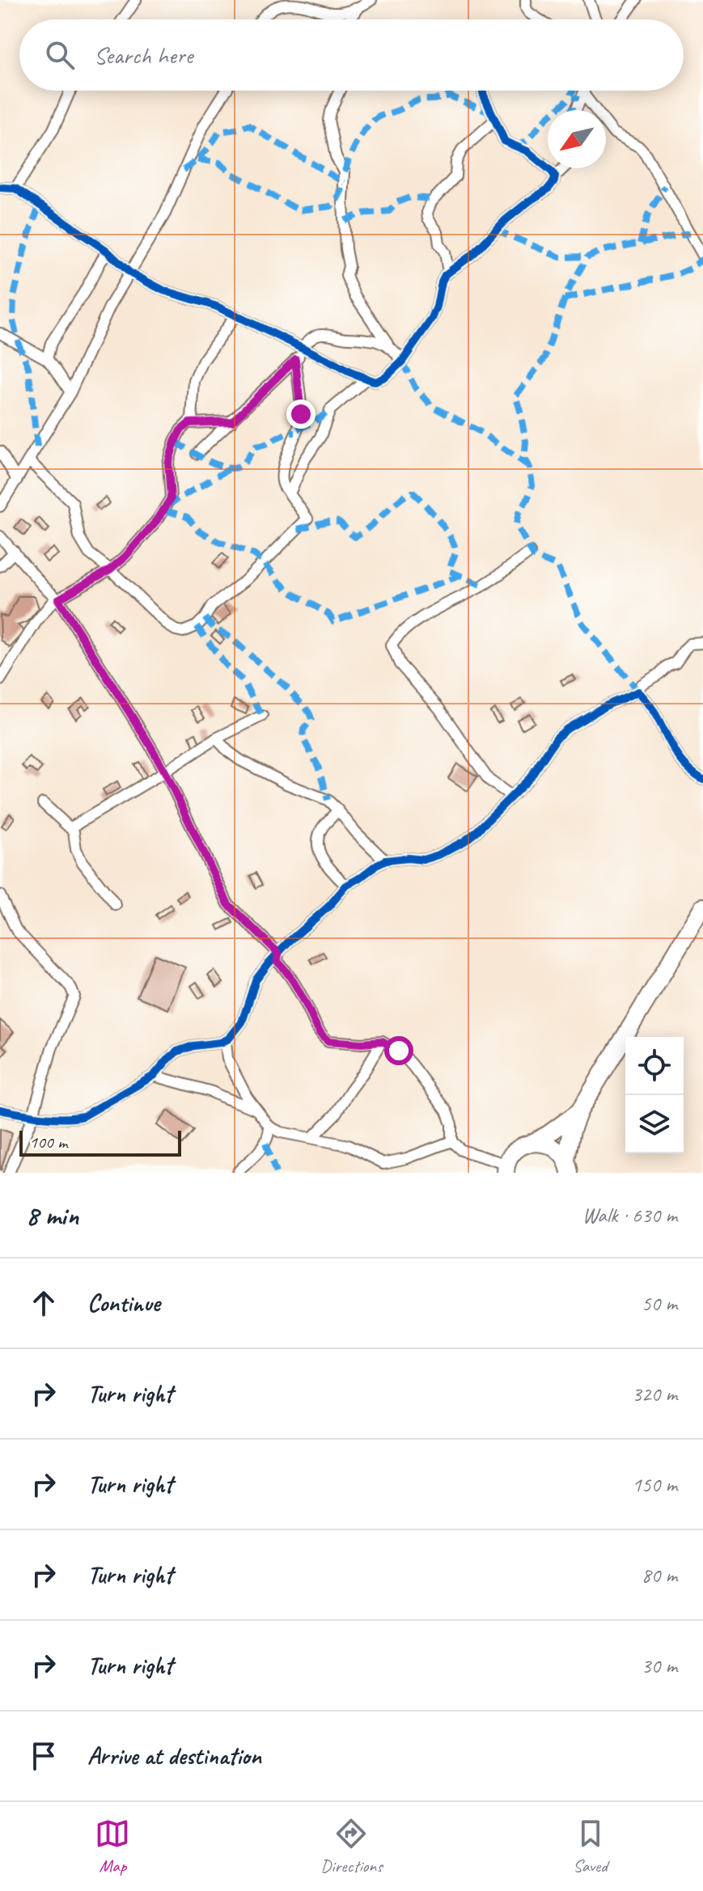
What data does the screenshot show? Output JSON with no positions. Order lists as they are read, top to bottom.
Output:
{
  "scale_bar": "100 m",
  "north": "bottom left",
  "page": {
    "search": "Search here",
    "scale": "100 m",
    "heading": ["8 min", "Walk · 630 m"],
    "list": [
      ["Continue", "50 m"],
      ["Turn right", "320 m"],
      ["Turn right", "150 m"],
      ["Turn right", "80 m"],
      ["Turn right", "30 m"],
      "Arrive at destination"
    ],
    "nav": ["Map", "Directions", "Saved"]
  }
}
